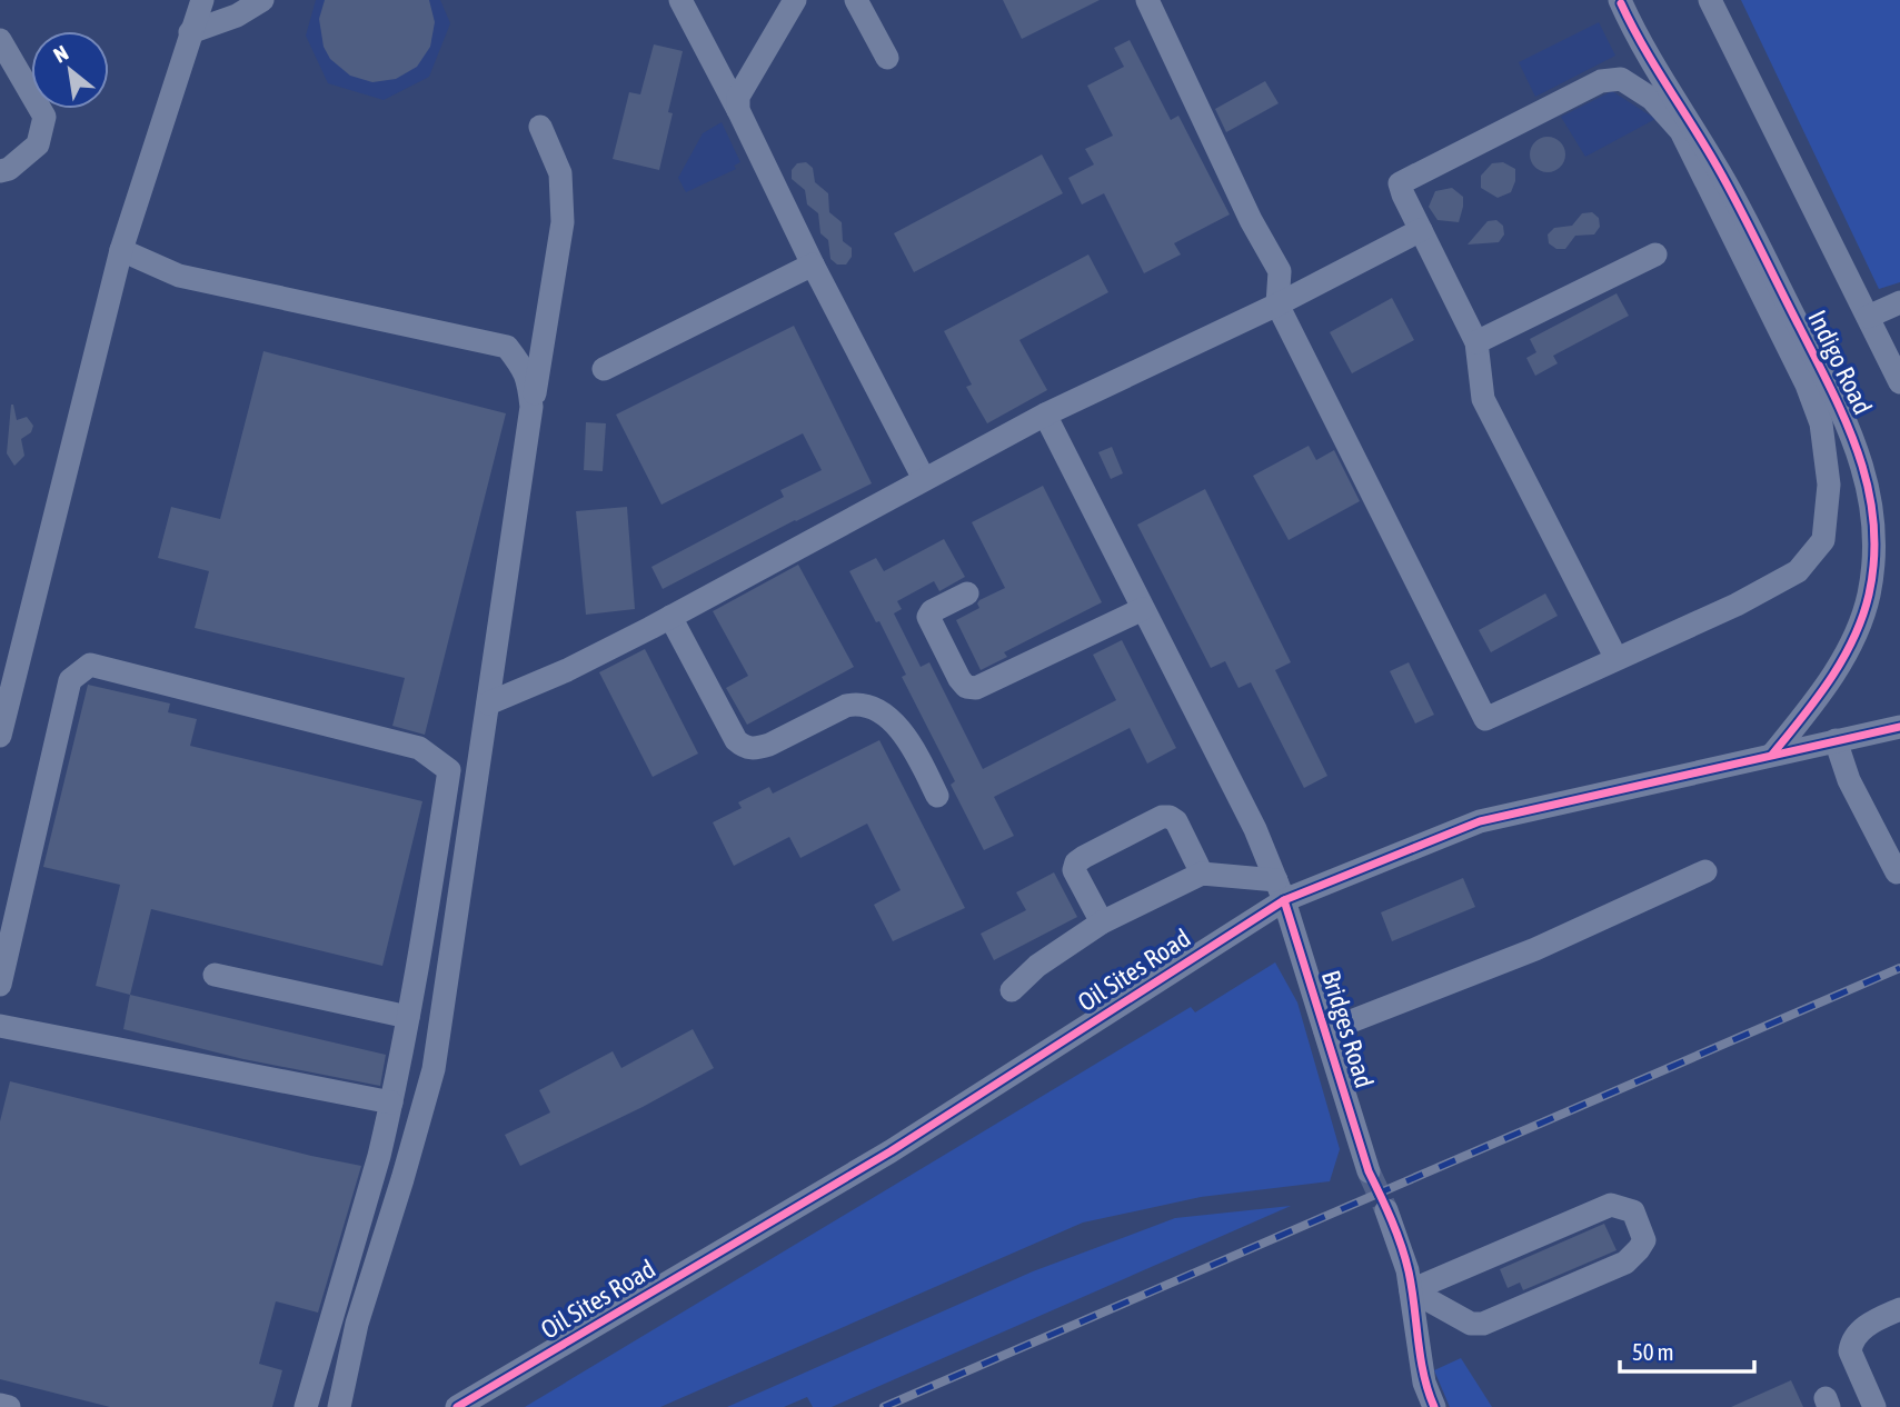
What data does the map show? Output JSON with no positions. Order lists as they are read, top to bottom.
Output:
{
  "streets": {
    "street": ["Indigo Road", "Oil Sites Road", "Bridges Road"]
  },
  "crossings": [
    ["Indigo Road", "Oil Sites Road"],
    ["Oil Sites Road", "Bridges Road"]
  ],
  "scale_bar": "50 m",
  "north": "top left"
}
